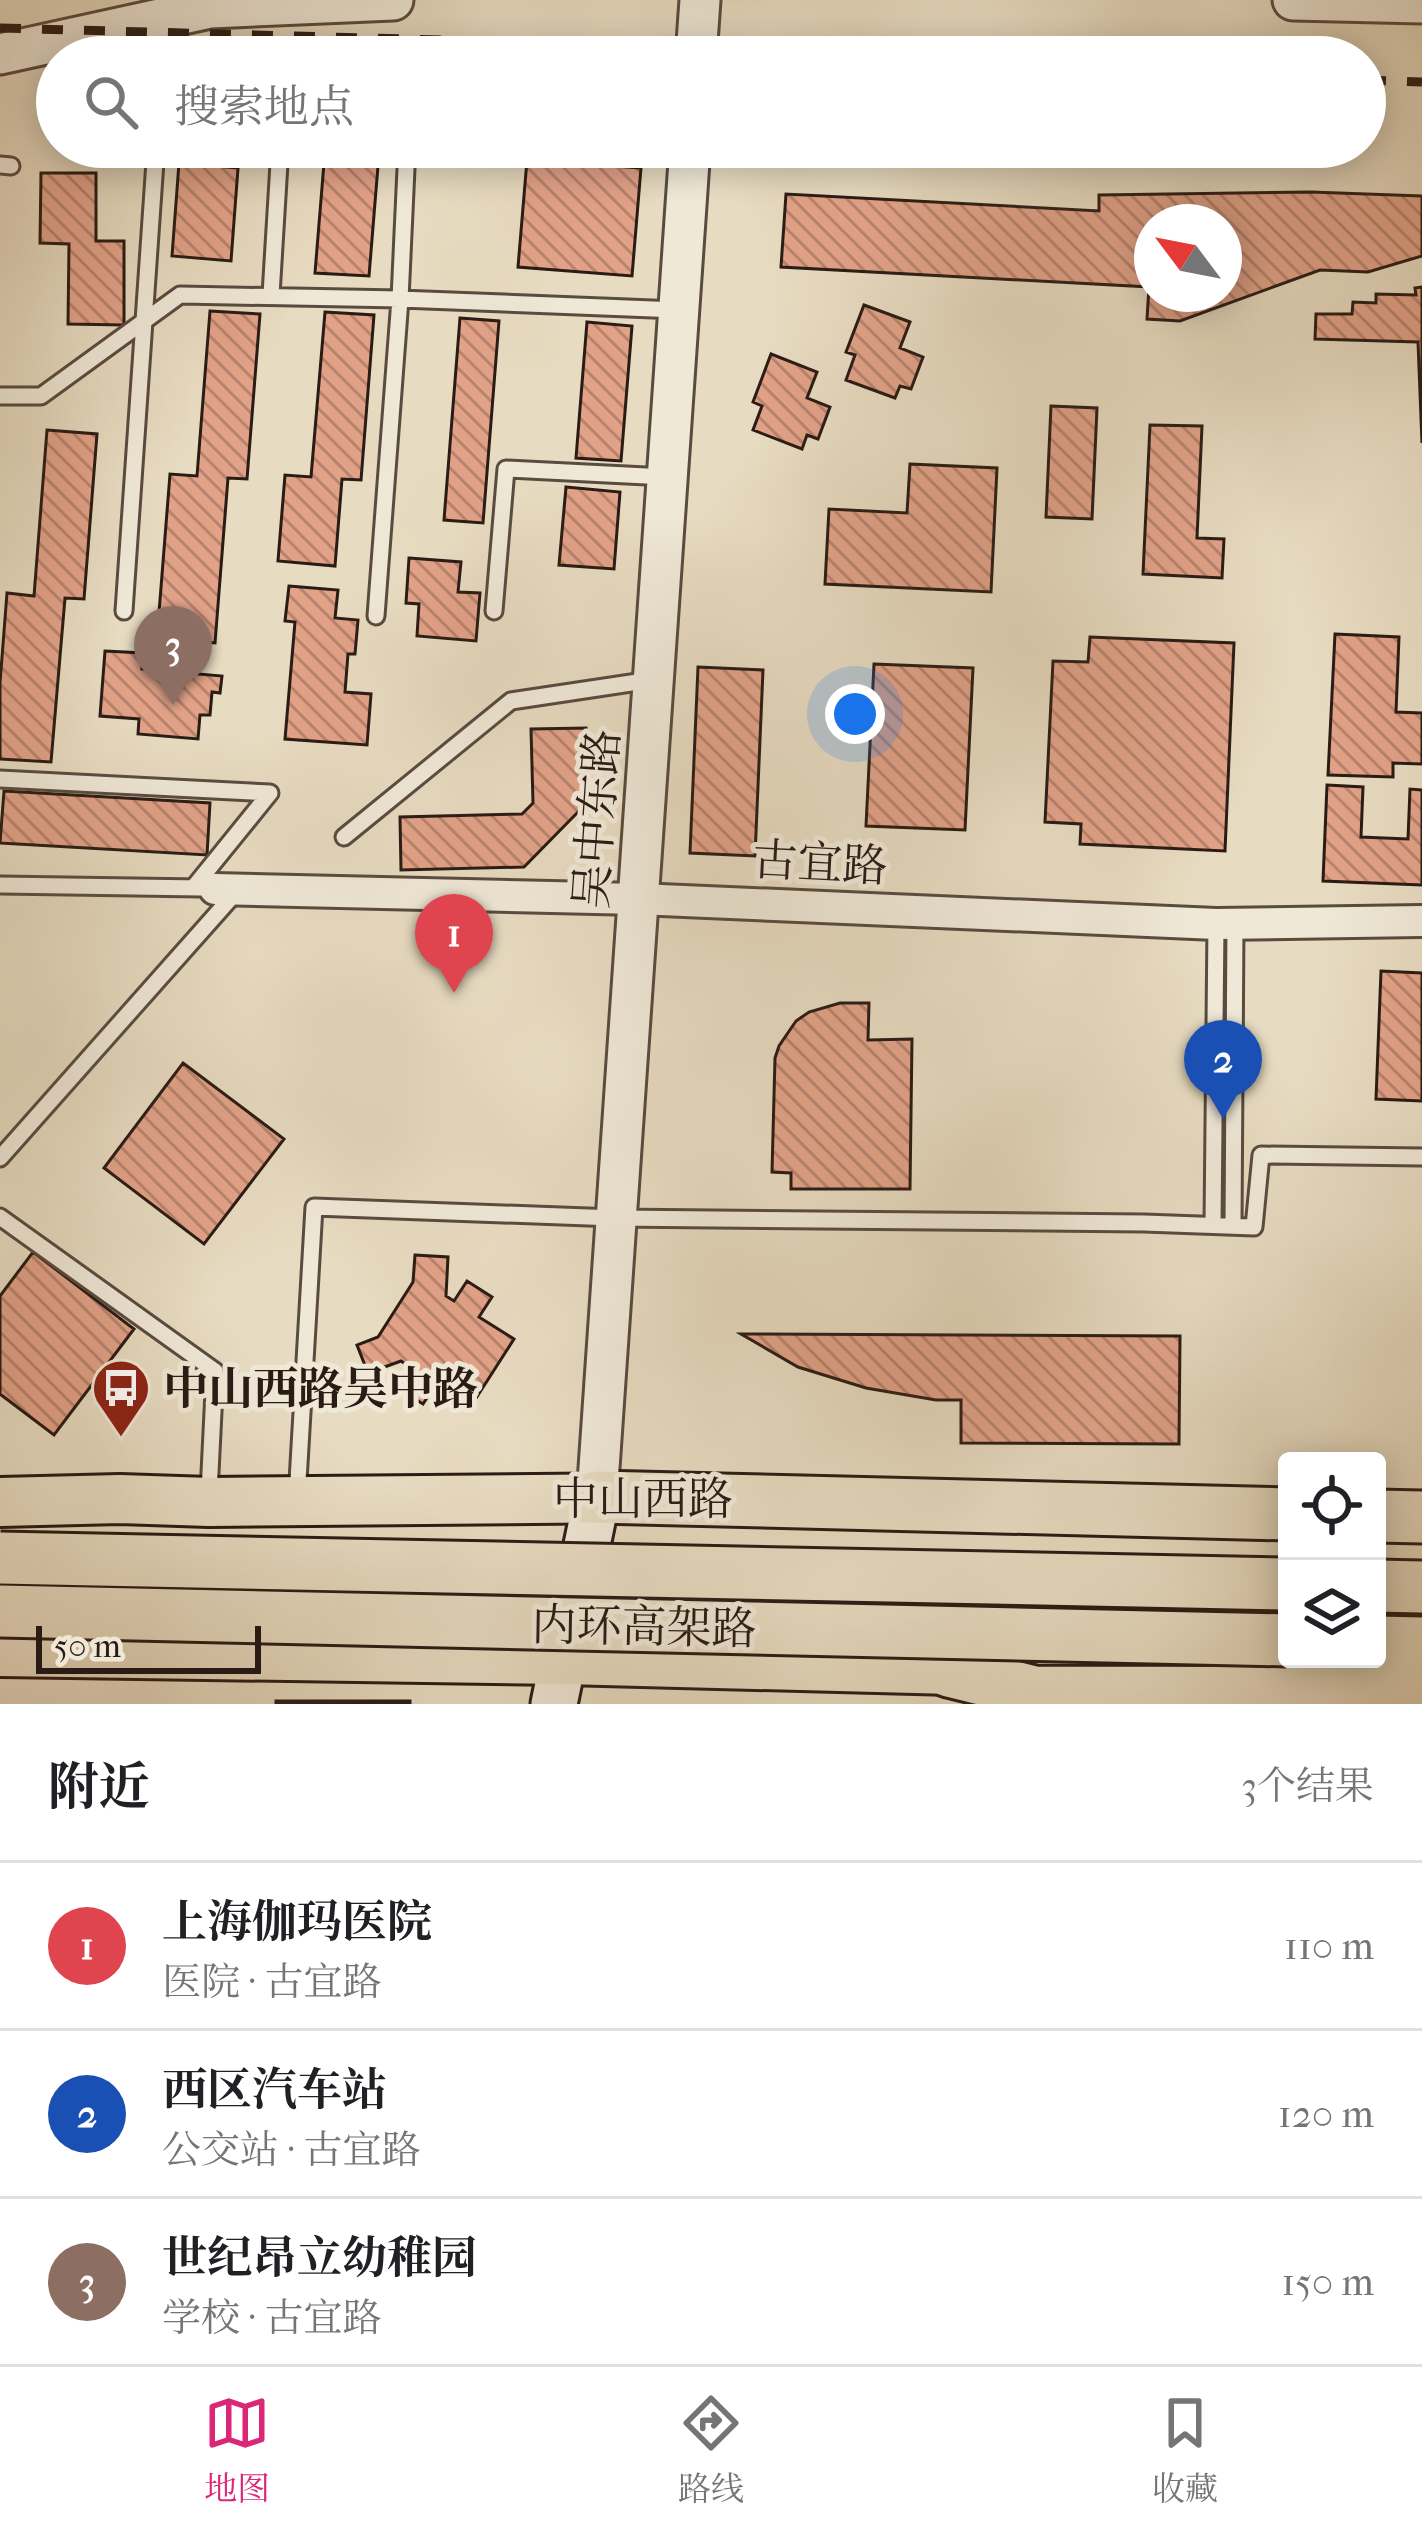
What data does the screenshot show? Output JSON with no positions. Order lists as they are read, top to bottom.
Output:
{
  "streets": {
    "highway": ["内环高架路"],
    "main road": ["中山西路"],
    "street": ["吴中东路", "古宜路"]
  },
  "crossings": [
    ["吴中东路", "古宜路"],
    ["吴中东路", "中山西路"]
  ],
  "places": {
    "bus stop": ["中山西路吴中路"]
  },
  "scale_bar": "50 m",
  "north": "top left",
  "page": {
    "search": "搜索地点",
    "pins": ["3", "1", "2"],
    "scale": "50 m",
    "heading": ["附近", "3个结果"],
    "list": [
      {
        "mark": "1",
        "name": "上海伽玛医院",
        "note": "医院 · 古宜路",
        "value": "110 m"
      },
      {
        "mark": "2",
        "name": "西区汽车站",
        "note": "公交站 · 古宜路",
        "value": "120 m"
      },
      {
        "mark": "3",
        "name": "世纪昂立幼稚园",
        "note": "学校 · 古宜路",
        "value": "150 m"
      }
    ],
    "nav": ["地图", "路线", "收藏"]
  }
}
